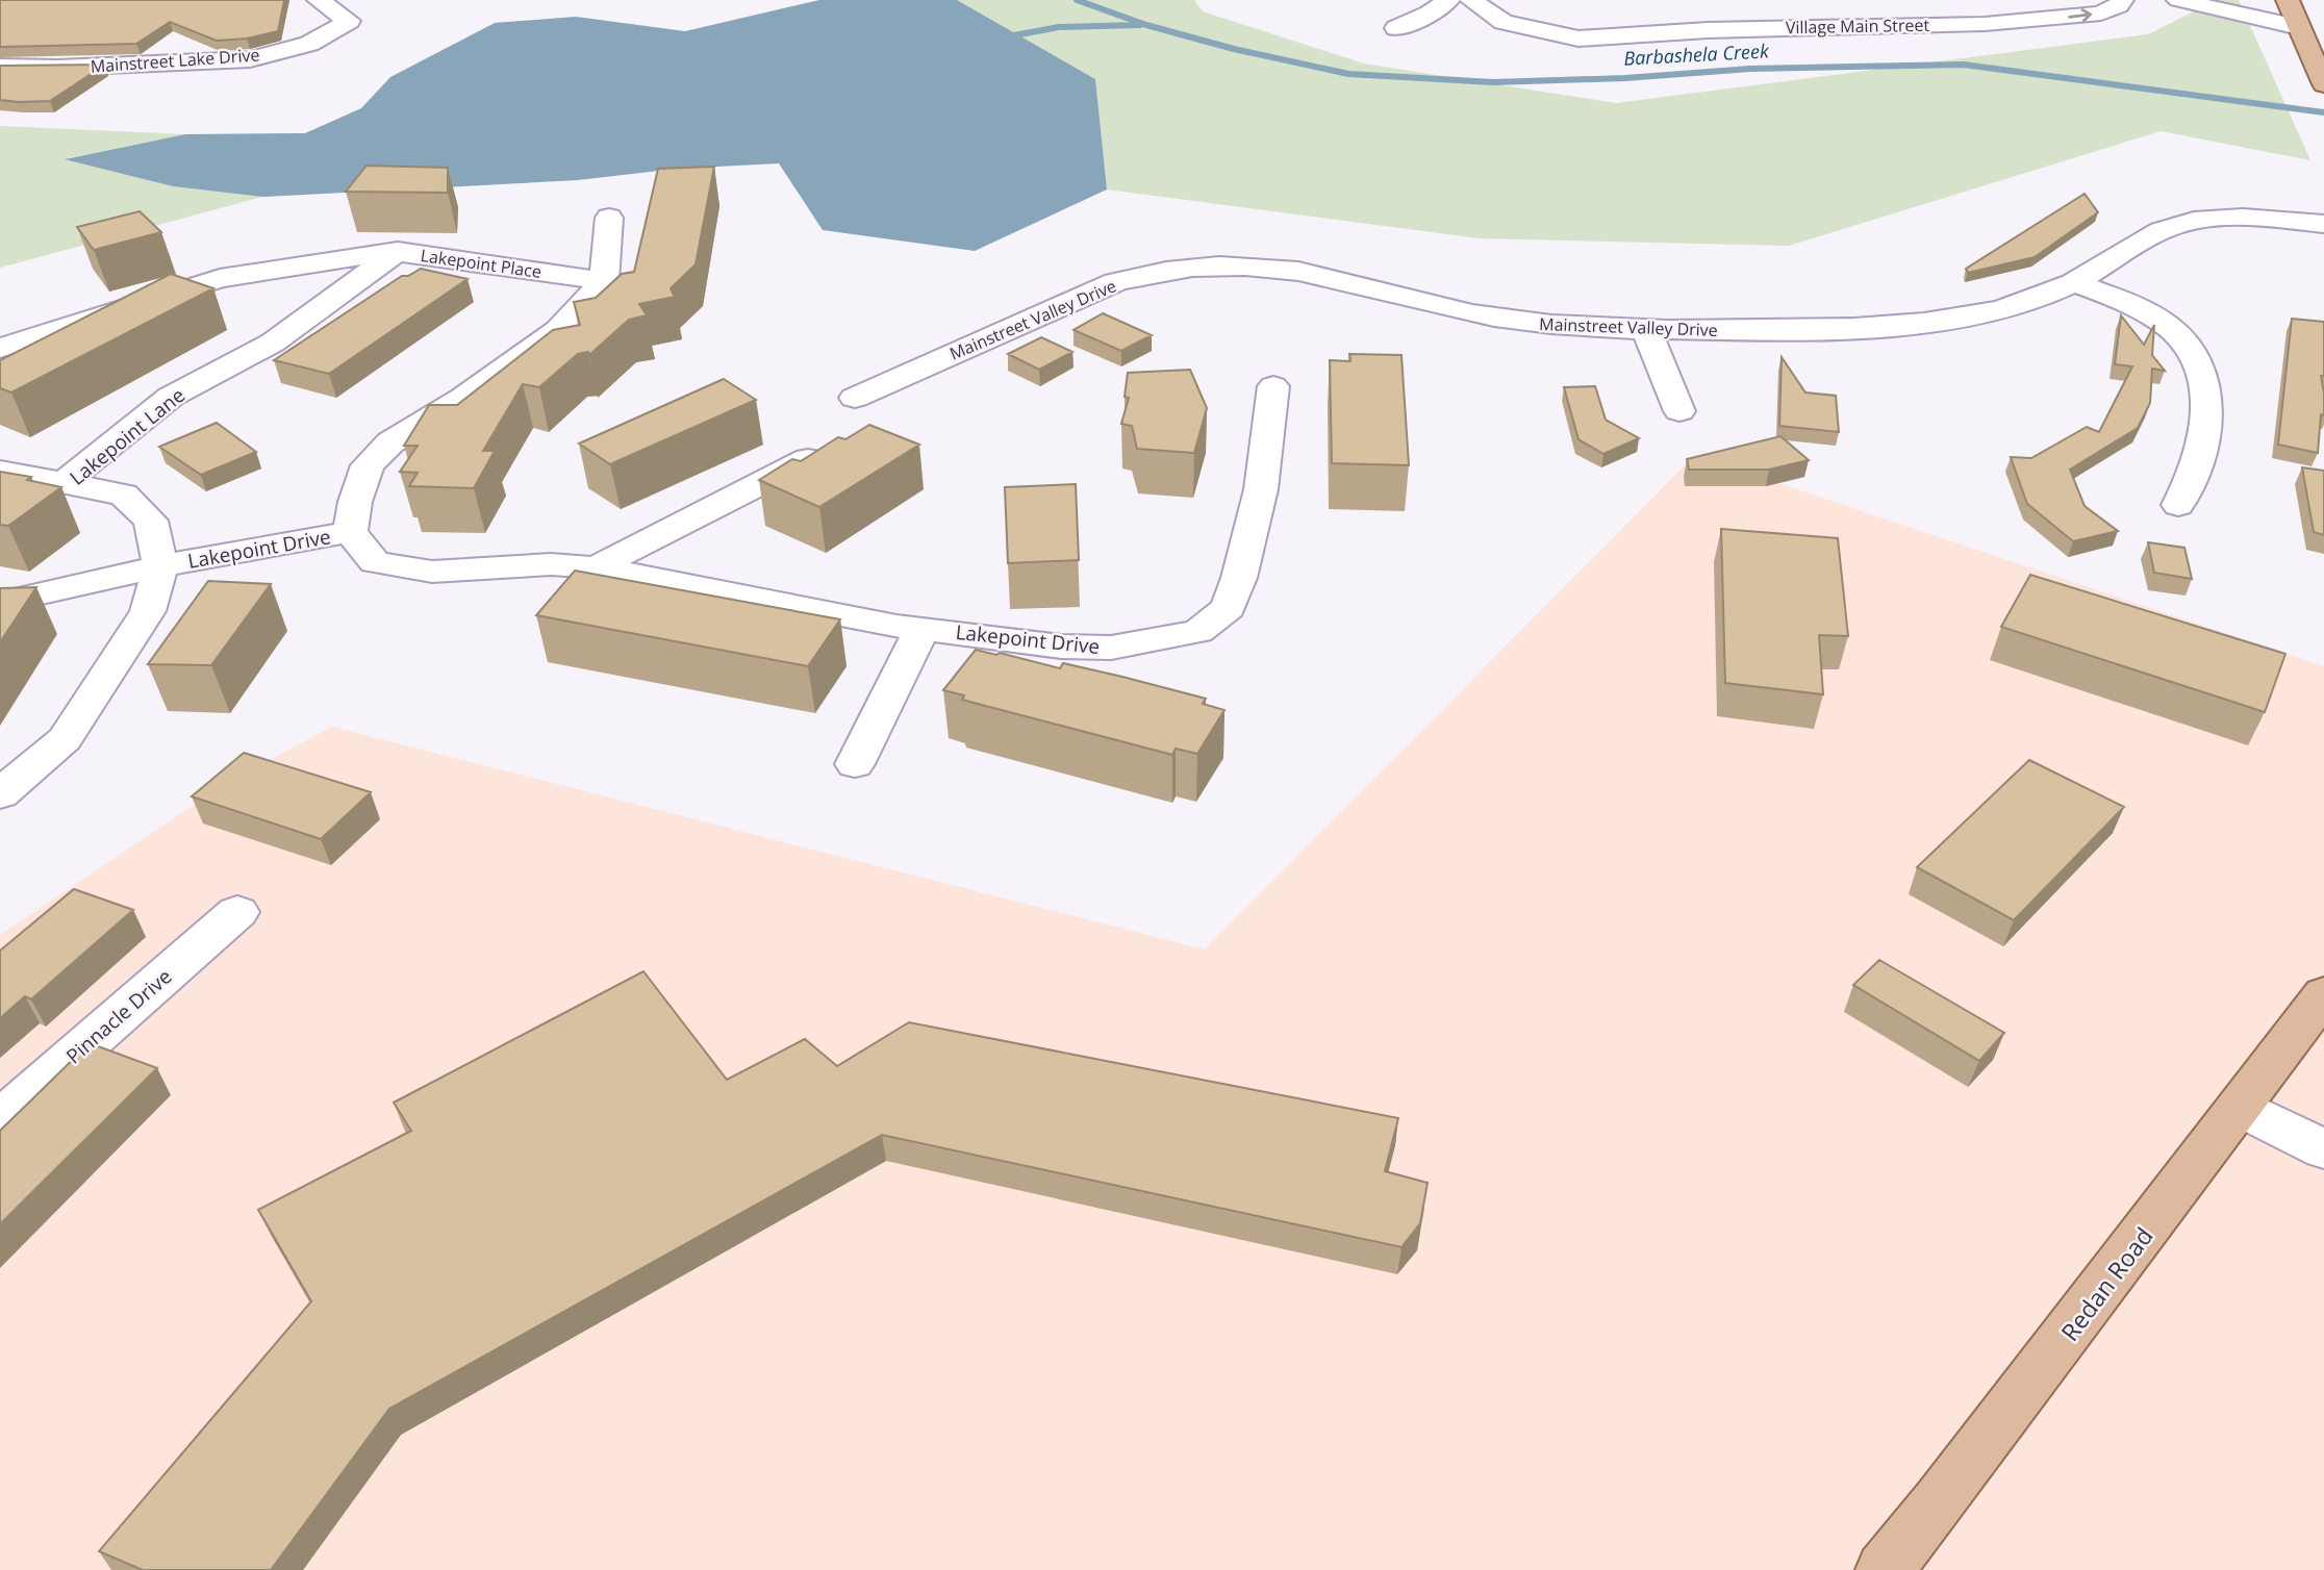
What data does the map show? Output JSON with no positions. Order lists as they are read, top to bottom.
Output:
{
  "streets": {
    "main road": ["Redan Road"],
    "street": [
      "Village Main Street",
      "Mainstreet Lake Drive",
      "Lakepoint Place",
      "Mainstreet Valley Drive",
      "Lakepoint Lane",
      "Lakepoint Drive",
      "Pinnacle Drive"
    ]
  },
  "crossings": [
    ["Lakepoint Place", "Lakepoint Lane"],
    ["Lakepoint Lane", "Lakepoint Drive"]
  ],
  "water": ["Barbashela Creek"]
}
